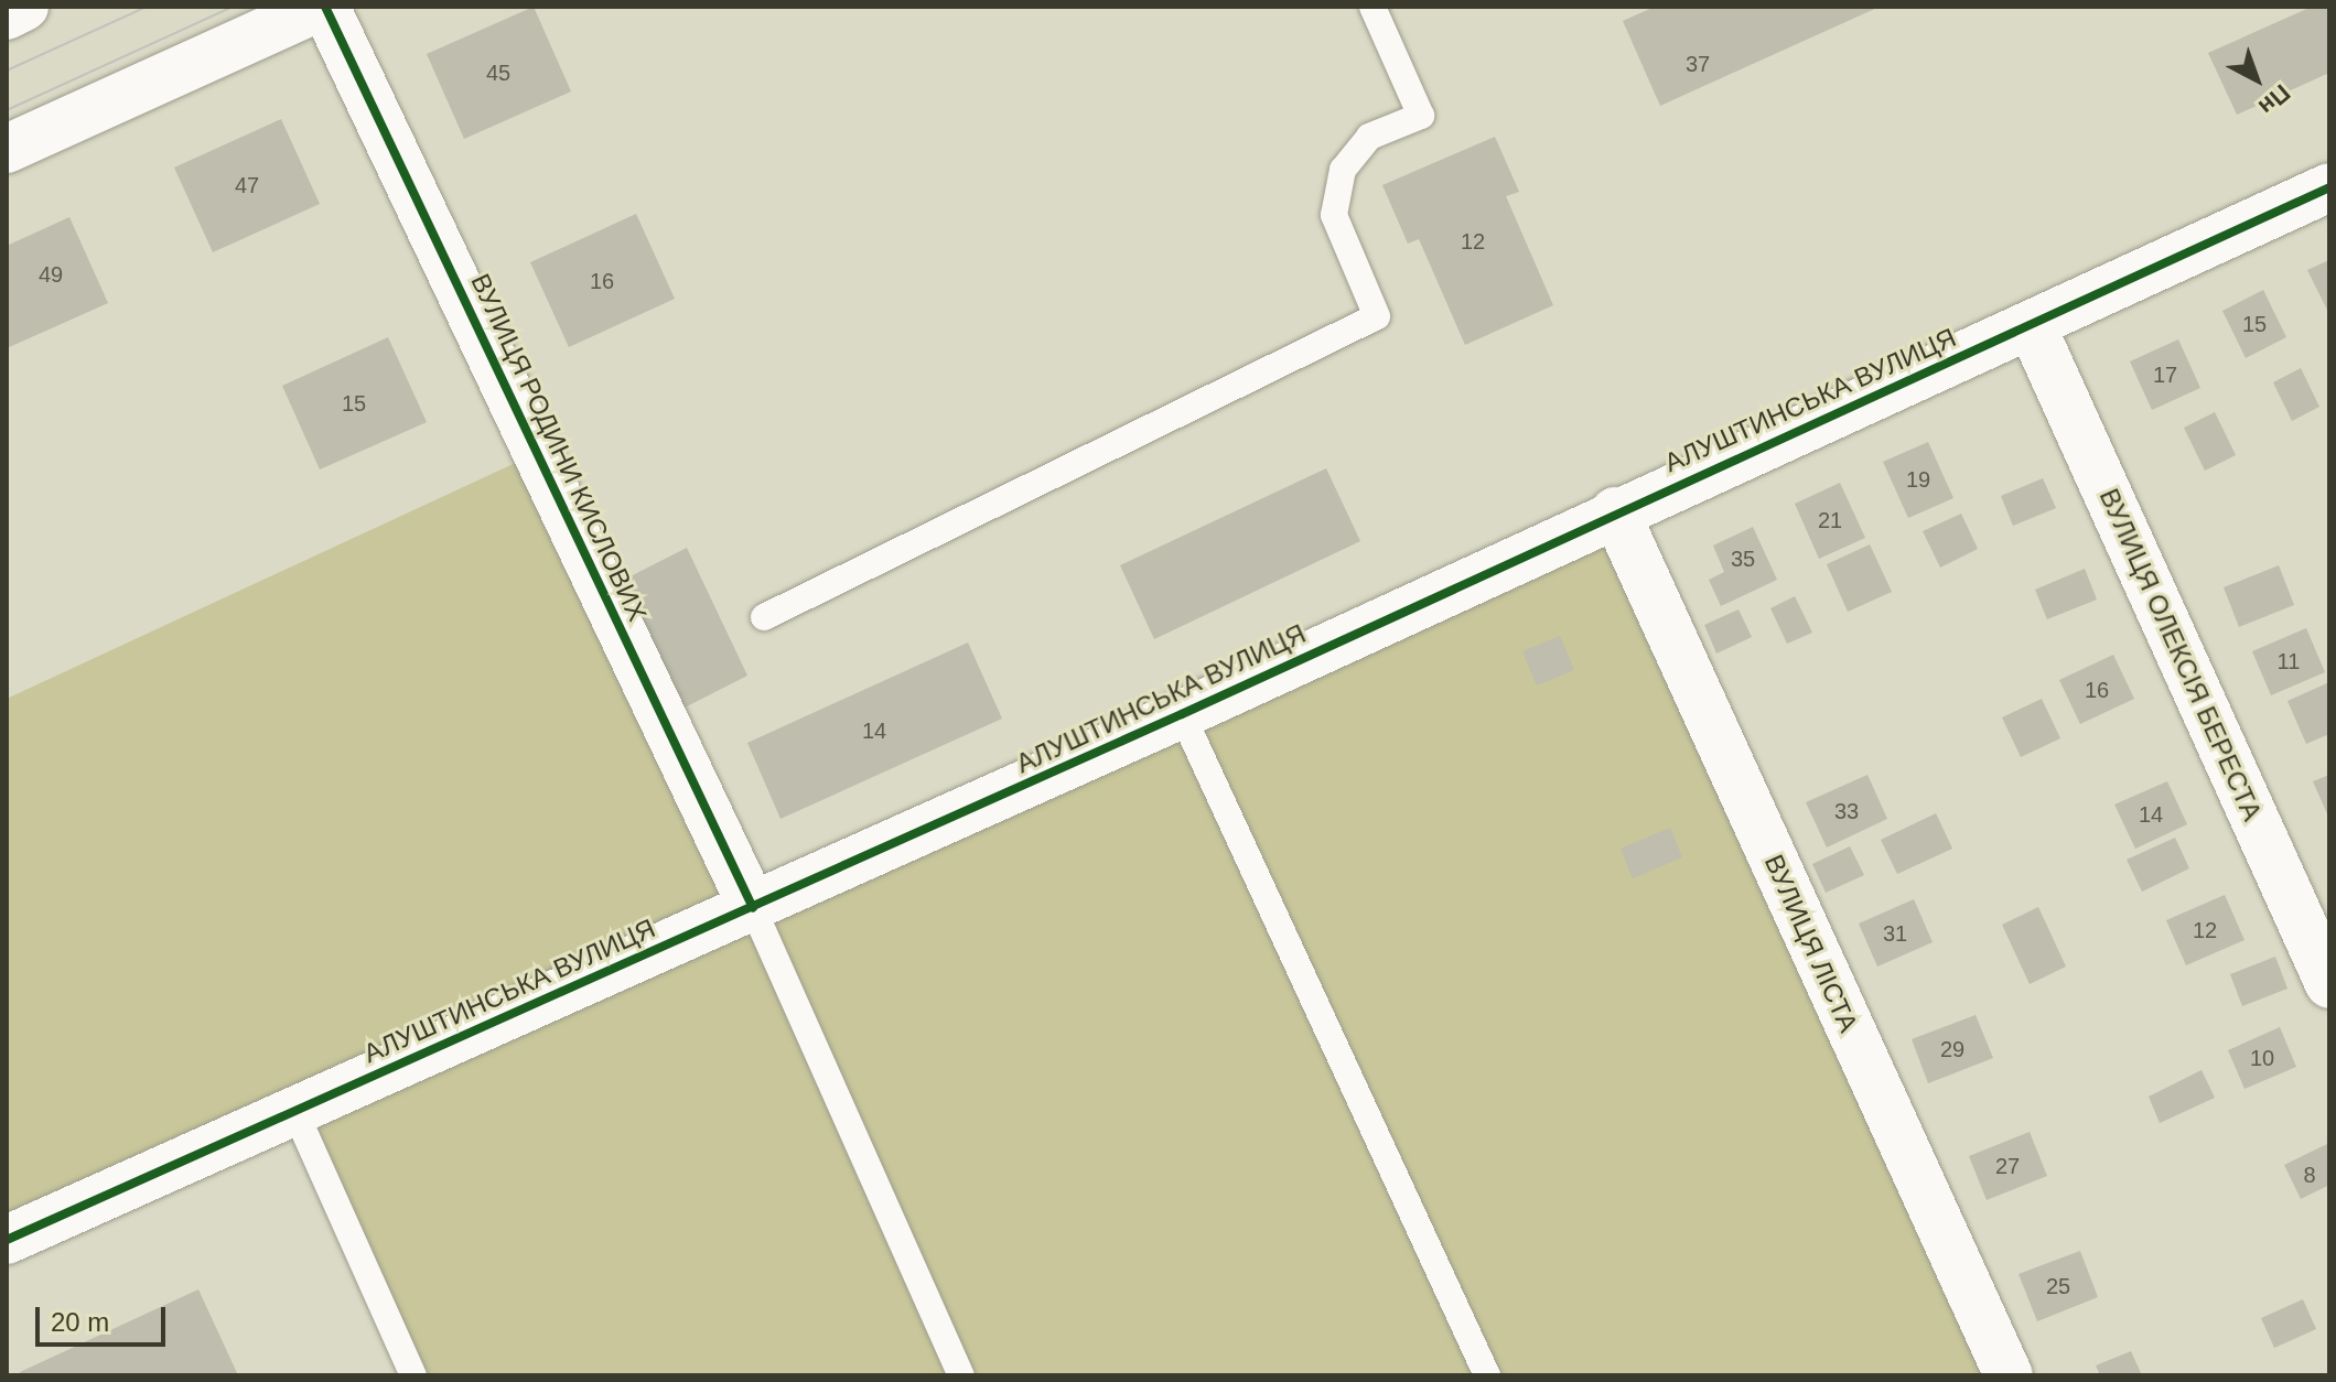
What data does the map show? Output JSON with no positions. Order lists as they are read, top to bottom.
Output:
{
  "streets": {
    "street": [
      "АЛУШТИНСЬКА ВУЛИЦЯ",
      "ВУЛИЦЯ РОДИНИ КИСЛОВИХ",
      "ВУЛИЦЯ ОЛЕКСІЯ БЕРЕСТА",
      "ВУЛИЦЯ ЛІСТА"
    ]
  },
  "crossings": [
    ["АЛУШТИНСЬКА ВУЛИЦЯ", "ВУЛИЦЯ РОДИНИ КИСЛОВИХ"],
    ["АЛУШТИНСЬКА ВУЛИЦЯ", "ВУЛИЦЯ ОЛЕКСІЯ БЕРЕСТА"],
    ["АЛУШТИНСЬКА ВУЛИЦЯ", "ВУЛИЦЯ ЛІСТА"]
  ],
  "house_numbers": [
    "37",
    "45",
    "47",
    "12",
    "49",
    "16",
    "15",
    "17",
    "15",
    "19",
    "21",
    "35",
    "11",
    "16",
    "14",
    "33",
    "14",
    "12",
    "31",
    "29",
    "10",
    "27",
    "8",
    "25"
  ],
  "scale_bar": "20 m",
  "north": "bottom right"
}
